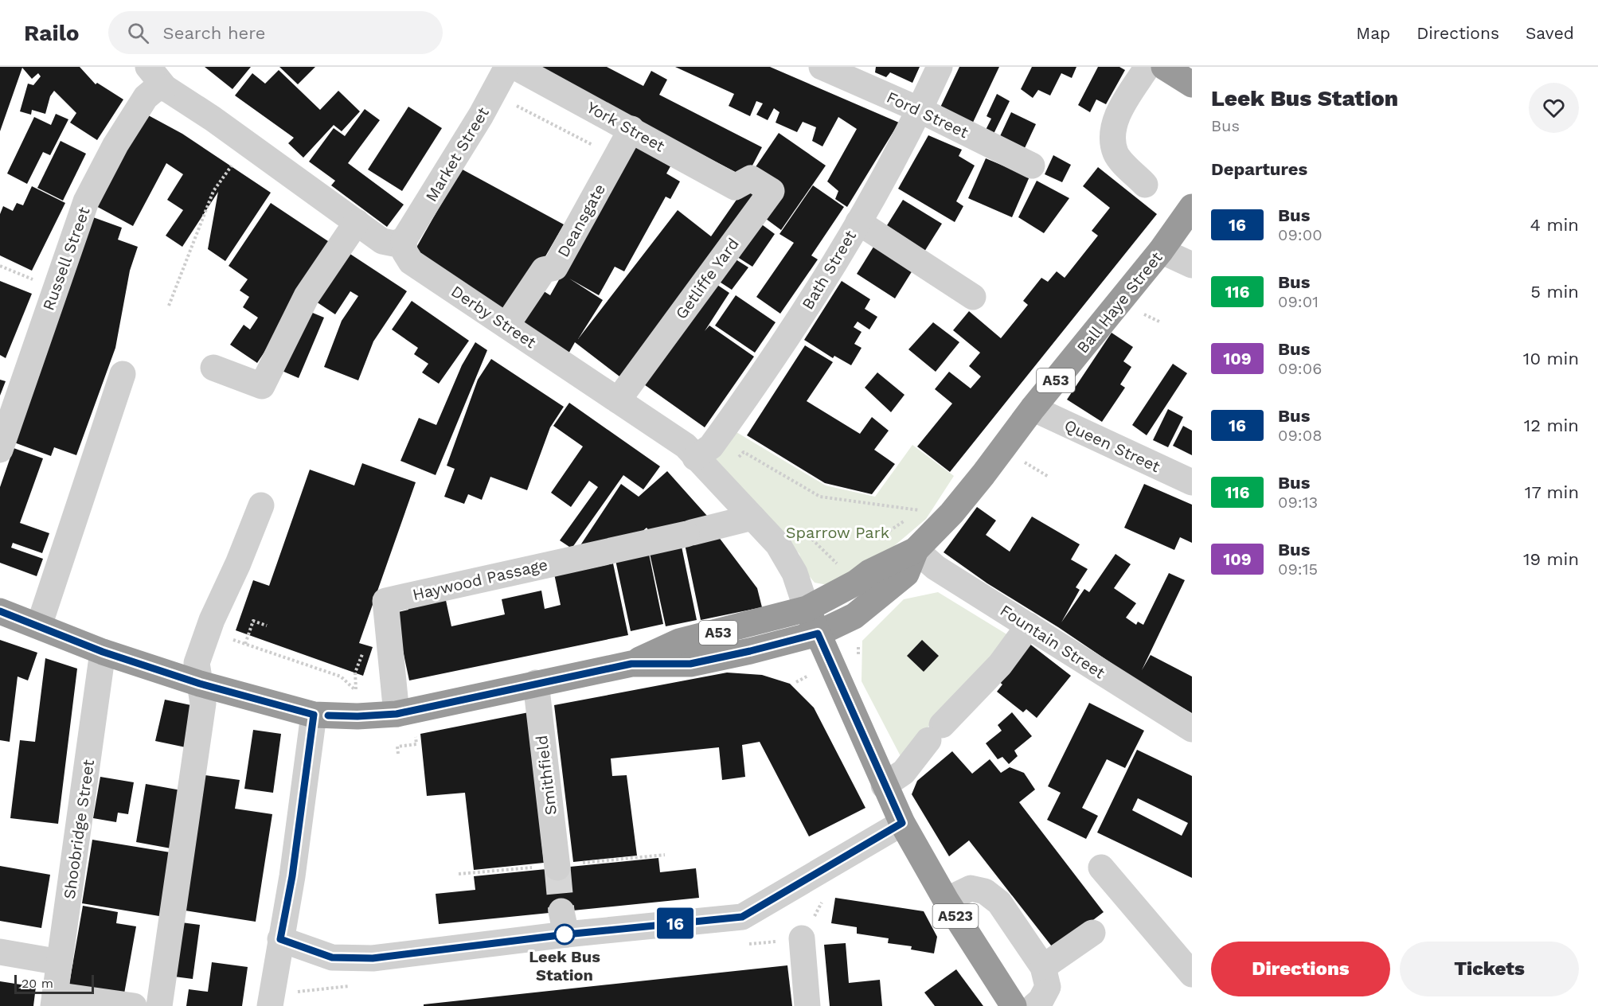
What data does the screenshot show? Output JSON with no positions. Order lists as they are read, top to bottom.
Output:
{
  "streets": {
    "highway": ["Ball Haye Street", "A53", "A523"],
    "street": [
      "Ford Street",
      "York Street",
      "Market Street",
      "Deansgate",
      "Russell Street",
      "Bath Street",
      "Getliffe Yard",
      "Derby Street",
      "Queen Street",
      "Haywood Passage",
      "Fountain Street",
      "Smithfield",
      "Shoobridge Street"
    ]
  },
  "crossings": [
    ["Ford Street", "Bath Street"],
    ["York Street", "Deansgate"],
    ["York Street", "Getliffe Yard"],
    ["Market Street", "Derby Street"],
    ["Deansgate", "Derby Street"],
    ["Bath Street", "Derby Street"],
    ["Getliffe Yard", "Derby Street"],
    ["Ball Haye Street", "Derby Street"],
    ["Ball Haye Street", "A53"],
    ["Ball Haye Street", "Queen Street"],
    ["Ball Haye Street", "Fountain Street"],
    ["Ball Haye Street", "A523"],
    ["Derby Street", "A53"],
    ["Derby Street", "Haywood Passage"],
    ["Derby Street", "A523"],
    ["A53", "Haywood Passage"],
    ["A53", "Smithfield"],
    ["A53", "Shoobridge Street"],
    ["A53", "A523"]
  ],
  "parks": ["Sparrow Park"],
  "places": ["Leek Bus Station"],
  "lines": ["bus line 16"],
  "scale_bar": "20 m",
  "page": {
    "header": "Railo",
    "search": "Search here",
    "nav": ["Map", "Directions", "Saved"],
    "on_map": "16",
    "heading": [
      ["Leek Bus Station", "Bus"],
      "Departures"
    ],
    "list": [
      {
        "mark": "16",
        "name": "Bus",
        "note": "09:00",
        "value": "4 min"
      },
      {
        "mark": "116",
        "name": "Bus",
        "note": "09:01",
        "value": "5 min"
      },
      {
        "mark": "109",
        "name": "Bus",
        "note": "09:06",
        "value": "10 min"
      },
      {
        "mark": "16",
        "name": "Bus",
        "note": "09:08",
        "value": "12 min"
      },
      {
        "mark": "116",
        "name": "Bus",
        "note": "09:13",
        "value": "17 min"
      },
      {
        "mark": "109",
        "name": "Bus",
        "note": "09:15",
        "value": "19 min"
      }
    ],
    "buttons": ["Directions", "Tickets"],
    "scale": "20 m"
  }
}
